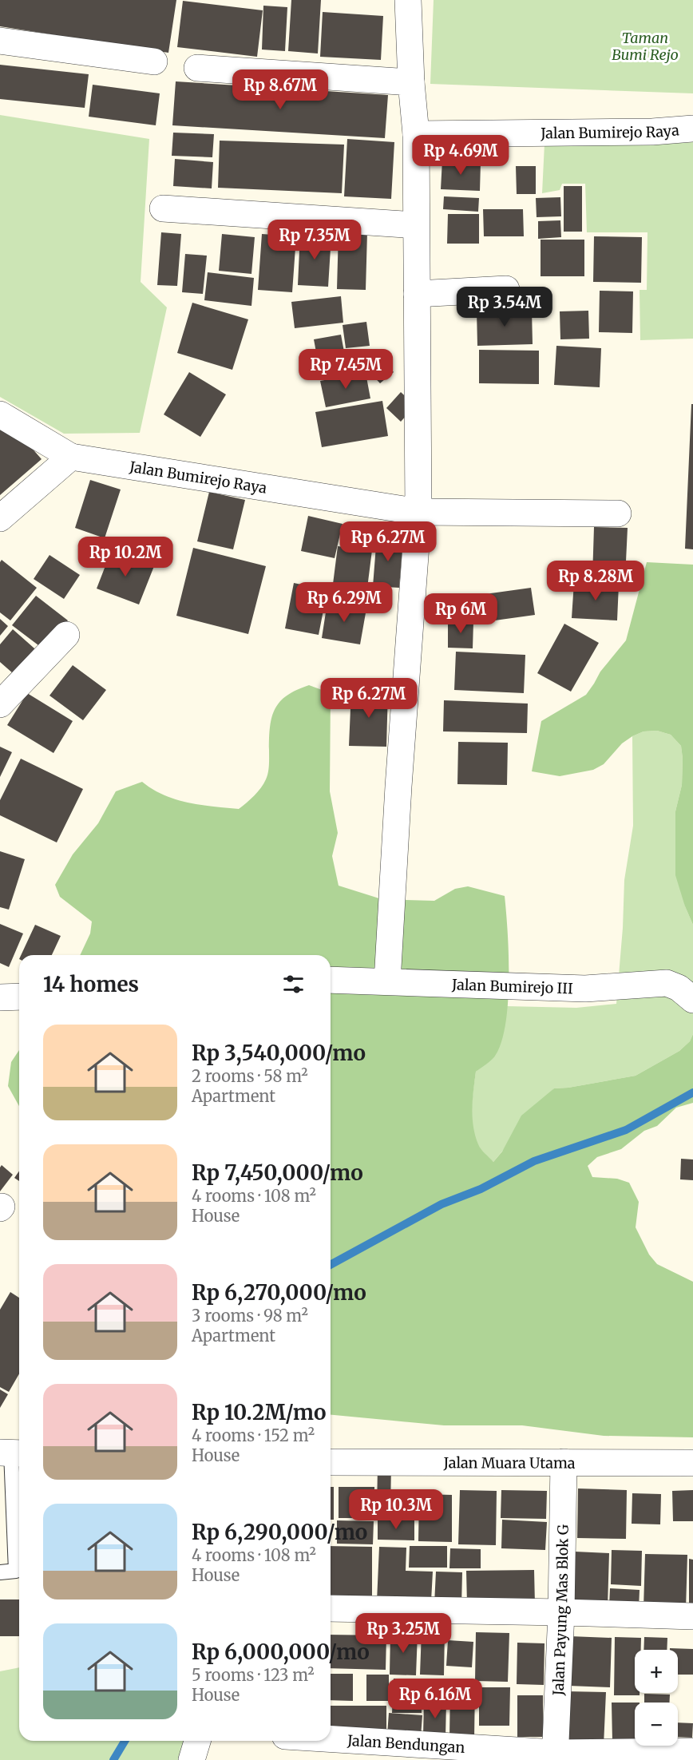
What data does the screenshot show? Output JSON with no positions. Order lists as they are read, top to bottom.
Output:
{
  "streets": {
    "street": [
      "Jalan Bumirejo Raya",
      "Jalan Bumirejo III",
      "Jalan Muara Utama",
      "Jalan Payung Mas Blok G",
      "Jalan Bendungan"
    ]
  },
  "crossings": [
    ["Jalan Muara Utama", "Jalan Payung Mas Blok G"],
    ["Jalan Payung Mas Blok G", "Jalan Bendungan"]
  ],
  "parks": ["Taman Bumi Rejo"],
  "page": {
    "price": [
      "Rp 8.67M",
      "Rp 4.69M",
      "Rp 7.35M",
      "Rp 3.54M",
      "Rp 7.45M",
      "Rp 6.27M",
      "Rp 10.2M",
      "Rp 8.28M",
      "Rp 6.29M",
      "Rp 6M",
      "Rp 6.27M",
      "Rp 10.3M",
      "Rp 3.25M",
      "Rp 6.16M"
    ],
    "heading": "14 homes",
    "list": [
      {
        "name": "Rp 3,540,000/mo",
        "note": "2 rooms · 58 m² · Apartment"
      },
      {
        "name": "Rp 7,450,000/mo",
        "note": "4 rooms · 108 m² · House"
      },
      {
        "name": "Rp 6,270,000/mo",
        "note": "3 rooms · 98 m² · Apartment"
      },
      {
        "name": "Rp 10.2M/mo",
        "note": "4 rooms · 152 m² · House"
      },
      {
        "name": "Rp 6,290,000/mo",
        "note": "4 rooms · 108 m² · House"
      },
      {
        "name": "Rp 6,000,000/mo",
        "note": "5 rooms · 123 m² · House"
      }
    ],
    "map_buttons": ["+", "−"]
  }
}
